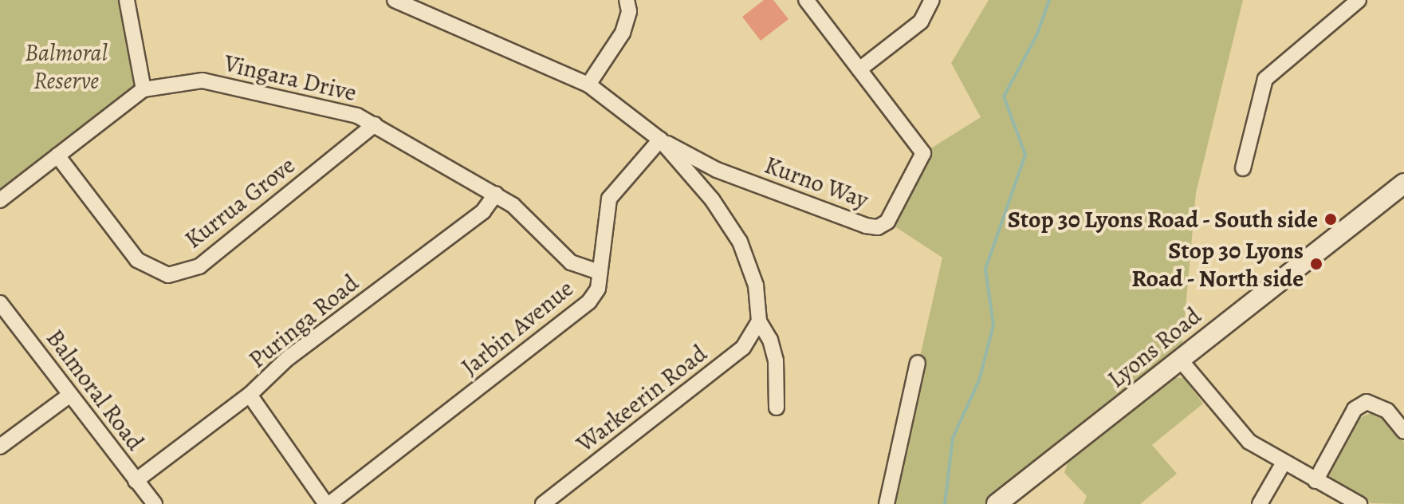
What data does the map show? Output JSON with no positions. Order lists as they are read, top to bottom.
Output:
{
  "streets": {
    "street": [
      "Vingara Drive",
      "Kurno Way",
      "Kurrua Grove",
      "Puringa Road",
      "Jarbin Avenue",
      "Lyons Road",
      "Balmoral Road",
      "Warkeerin Road"
    ]
  },
  "crossings": [
    ["Vingara Drive", "Kurrua Grove"],
    ["Vingara Drive", "Puringa Road"],
    ["Vingara Drive", "Jarbin Avenue"],
    ["Kurno Way", "Jarbin Avenue"],
    ["Puringa Road", "Balmoral Road"]
  ],
  "parks": ["Balmoral Reserve"],
  "places": ["Stop 30 Lyons Road - South side", "Stop 30 Lyons Road - North side"]
}
